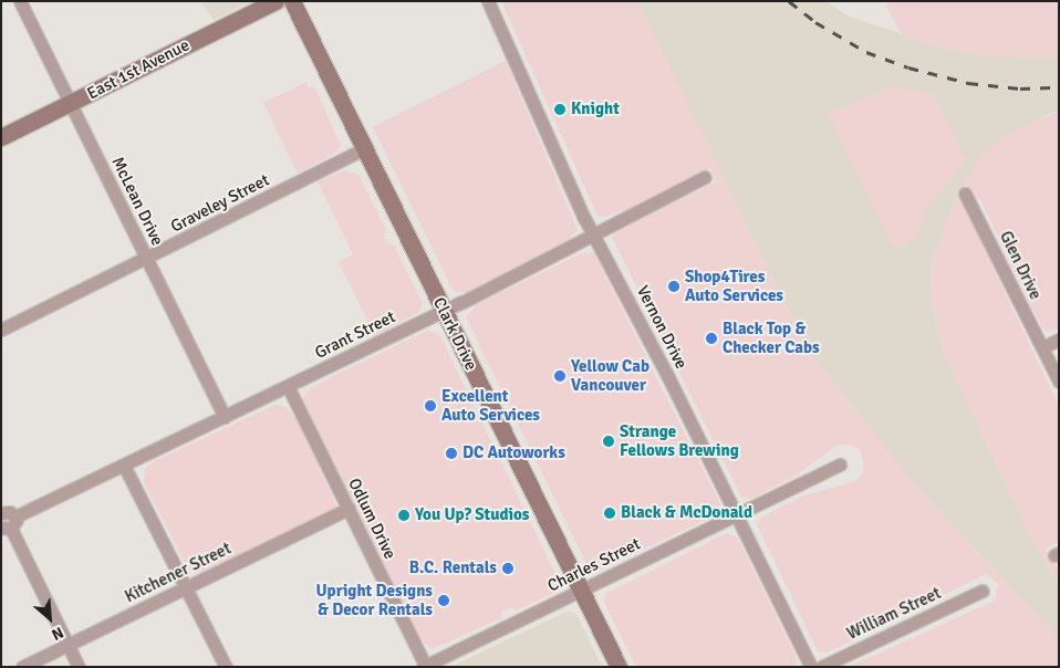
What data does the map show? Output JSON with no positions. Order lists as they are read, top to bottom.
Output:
{
  "streets": {
    "main road": ["East 1st Avenue", "Clark Drive"],
    "street": [
      "McLean Drive",
      "Graveley Street",
      "Glen Drive",
      "Vernon Drive",
      "Grant Street",
      "Odlum Drive",
      "Charles Street",
      "Kitchener Street",
      "William Street"
    ]
  },
  "crossings": [
    ["East 1st Avenue", "McLean Drive"],
    ["McLean Drive", "Graveley Street"],
    ["McLean Drive", "Grant Street"],
    ["Graveley Street", "Clark Drive"],
    ["Vernon Drive", "Grant Street"],
    ["Vernon Drive", "Charles Street"],
    ["Clark Drive", "Grant Street"],
    ["Clark Drive", "Charles Street"],
    ["Grant Street", "Odlum Drive"],
    ["Odlum Drive", "Charles Street"],
    ["Odlum Drive", "Kitchener Street"]
  ],
  "places": [
    "Knight",
    "Shop4Tires Auto Services",
    "Black Top & Checker Cabs",
    "Yellow Cab Vancouver",
    "Excellent Auto Services",
    "Strange Fellows Brewing",
    "DC Autoworks",
    "Black & McDonald",
    "You Up? Studios",
    "B.C. Rentals",
    "Upright Designs & Decor Rentals"
  ],
  "north": "bottom right"
}
